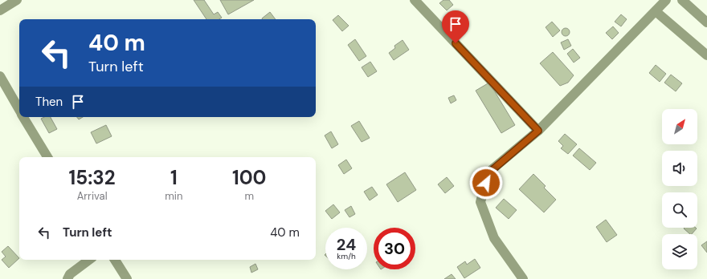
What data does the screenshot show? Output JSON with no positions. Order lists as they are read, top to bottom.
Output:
{
  "north": "top right",
  "page": {
    "turn": ["40 m", "Turn left"],
    "then": "Then",
    "eta": [
      "15:32",
      "Arrival",
      "1",
      "min",
      "100",
      "m"
    ],
    "list": [
      {
        "name": "Turn left",
        "value": "40 m"
      }
    ],
    "speed": "24 km/h",
    "limit": "30"
  }
}
